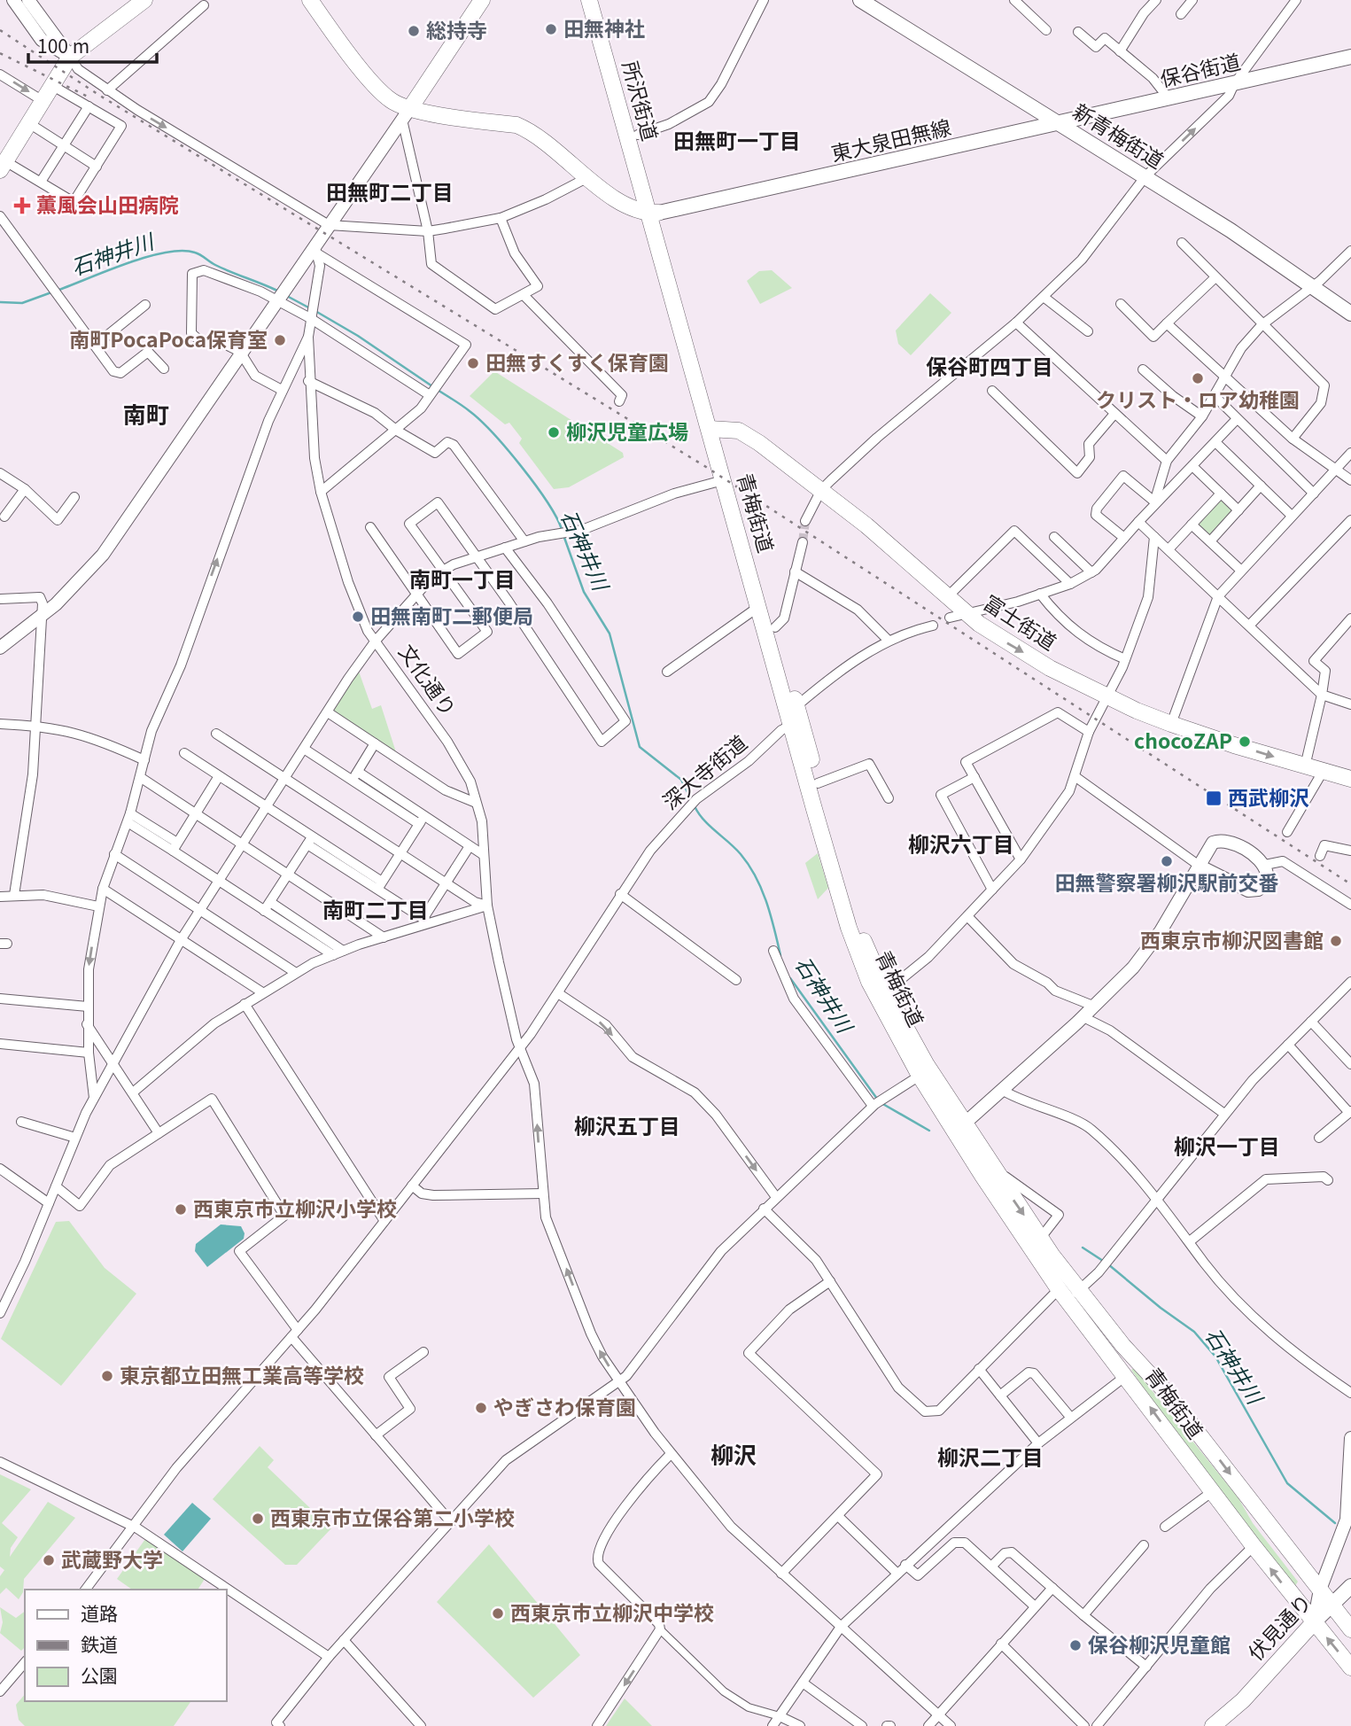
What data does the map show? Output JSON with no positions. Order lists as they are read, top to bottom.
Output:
{
  "streets": {
    "main road": [
      "保谷街道",
      "所沢街道",
      "新青梅街道",
      "東大泉田無線",
      "青梅街道",
      "富士街道",
      "伏見通り"
    ],
    "street": ["文化通り", "深大寺街道"]
  },
  "crossings": [
    ["保谷街道", "新青梅街道"],
    ["保谷街道", "東大泉田無線"],
    ["所沢街道", "東大泉田無線"],
    ["所沢街道", "青梅街道"],
    ["新青梅街道", "東大泉田無線"],
    ["東大泉田無線", "青梅街道"],
    ["青梅街道", "富士街道"],
    ["青梅街道", "深大寺街道"],
    ["青梅街道", "伏見通り"]
  ],
  "one_way": ["富士街道"],
  "districts": [
    "田無町一丁目",
    "田無町二丁目",
    "保谷町四丁目",
    "南町",
    "南町一丁目",
    "柳沢六丁目",
    "南町二丁目",
    "柳沢五丁目",
    "柳沢一丁目",
    "柳沢",
    "柳沢二丁目"
  ],
  "water": ["石神井川"],
  "places": {
    "other": [
      "田無神社",
      "総持寺",
      "南町PocaPoca保育室",
      "田無すくすく保育園",
      "クリスト・ロア幼稚園",
      "柳沢児童広場",
      "田無南町二郵便局",
      "chocoZAP",
      "田無警察署柳沢駅前交番",
      "西東京市柳沢図書館",
      "西東京市立柳沢小学校",
      "東京都立田無工業高等学校",
      "やぎさわ保育園",
      "西東京市立保谷第二小学校",
      "武蔵野大学",
      "西東京市立柳沢中学校",
      "保谷柳沢児童館"
    ],
    "health": ["薫風会山田病院"],
    "transit": ["西武柳沢"]
  },
  "legend": ["道路", "鉄道", "公園"],
  "scale_bar": "100 m"
}
